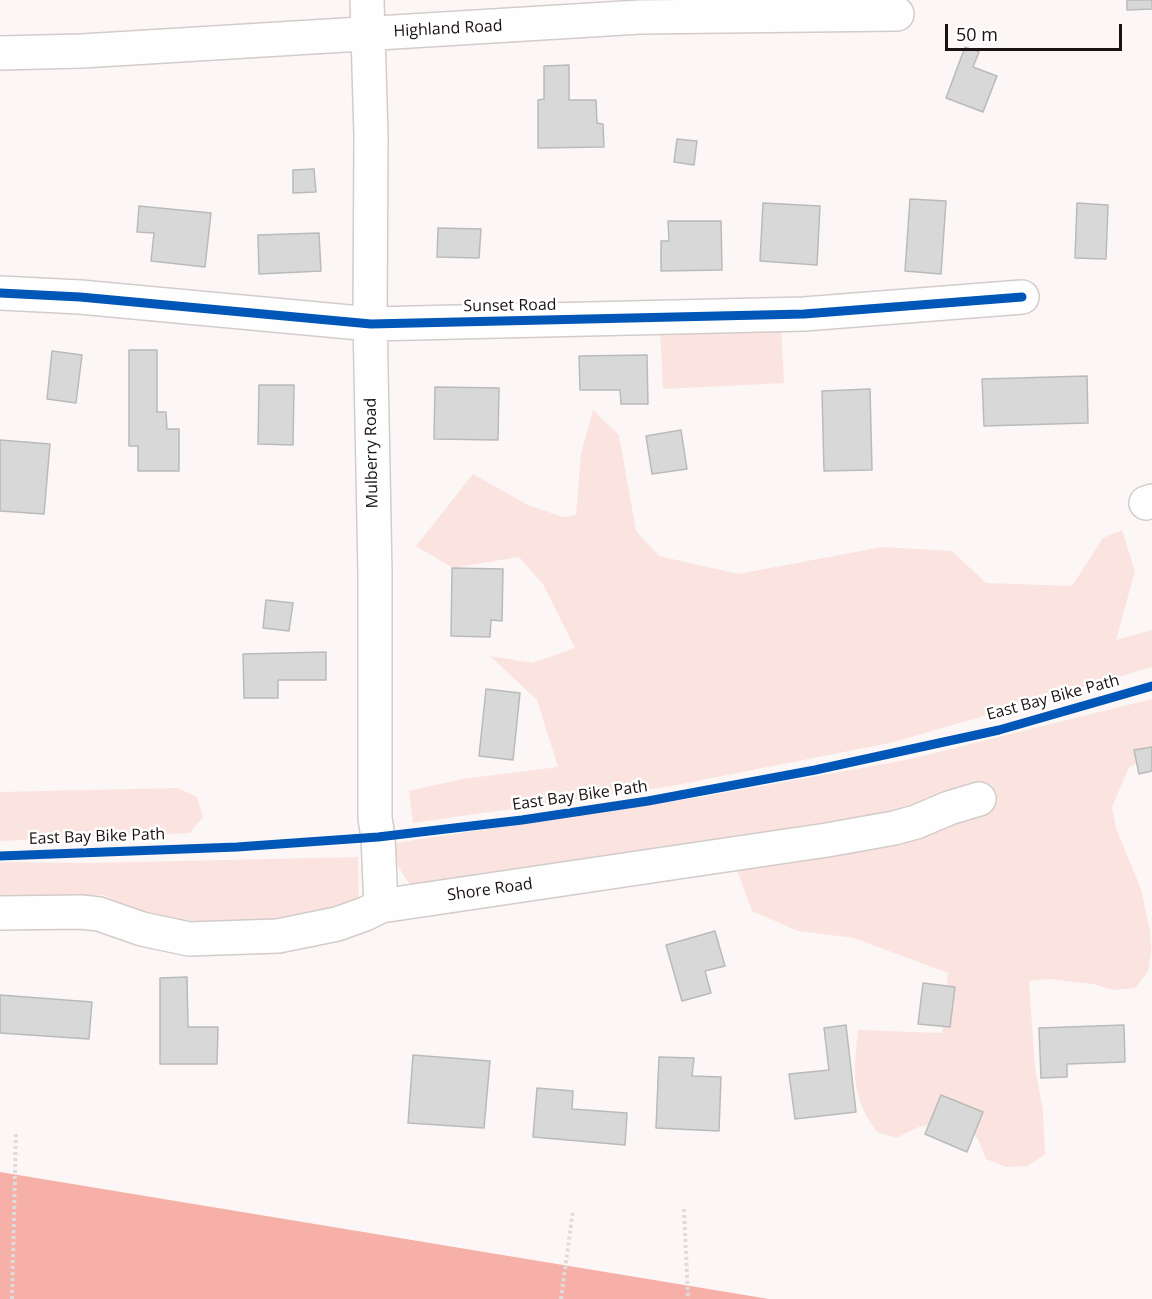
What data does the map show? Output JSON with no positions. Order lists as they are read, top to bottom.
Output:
{
  "streets": {
    "street": [
      "Highland Road",
      "Sunset Road",
      "Mulberry Road",
      "Shore Road"
    ],
    "cycle path": ["East Bay Bike Path"]
  },
  "crossings": [
    ["Highland Road", "Mulberry Road"],
    ["Sunset Road", "Mulberry Road"],
    ["Mulberry Road", "Shore Road"]
  ],
  "scale_bar": "50 m"
}
